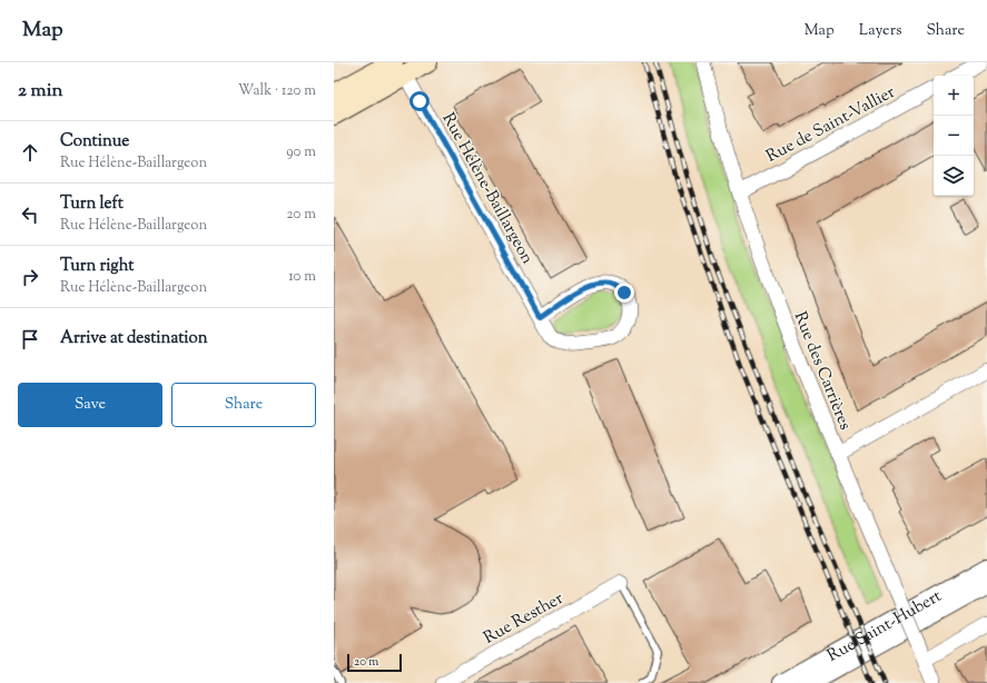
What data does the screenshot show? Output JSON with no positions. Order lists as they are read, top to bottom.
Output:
{
  "streets": {
    "street": [
      "Rue de Saint-Vallier",
      "Rue Hélène-Baillargeon",
      "Rue des Carrières",
      "Rue Resther",
      "Rue Saint-Hubert"
    ]
  },
  "crossings": [
    ["Rue de Saint-Vallier", "Rue des Carrières"]
  ],
  "scale_bar": "20 m",
  "page": {
    "header": "Map",
    "nav": ["Map", "Layers", "Share"],
    "heading": ["2 min", "Walk · 120 m"],
    "map_buttons": ["+", "−"],
    "list": [
      ["Continue", "Rue Hélène-Baillargeon", "90 m"],
      ["Turn left", "Rue Hélène-Baillargeon", "20 m"],
      ["Turn right", "Rue Hélène-Baillargeon", "10 m"],
      "Arrive at destination"
    ],
    "buttons": ["Save", "Share"],
    "scale": "20 m"
  }
}
